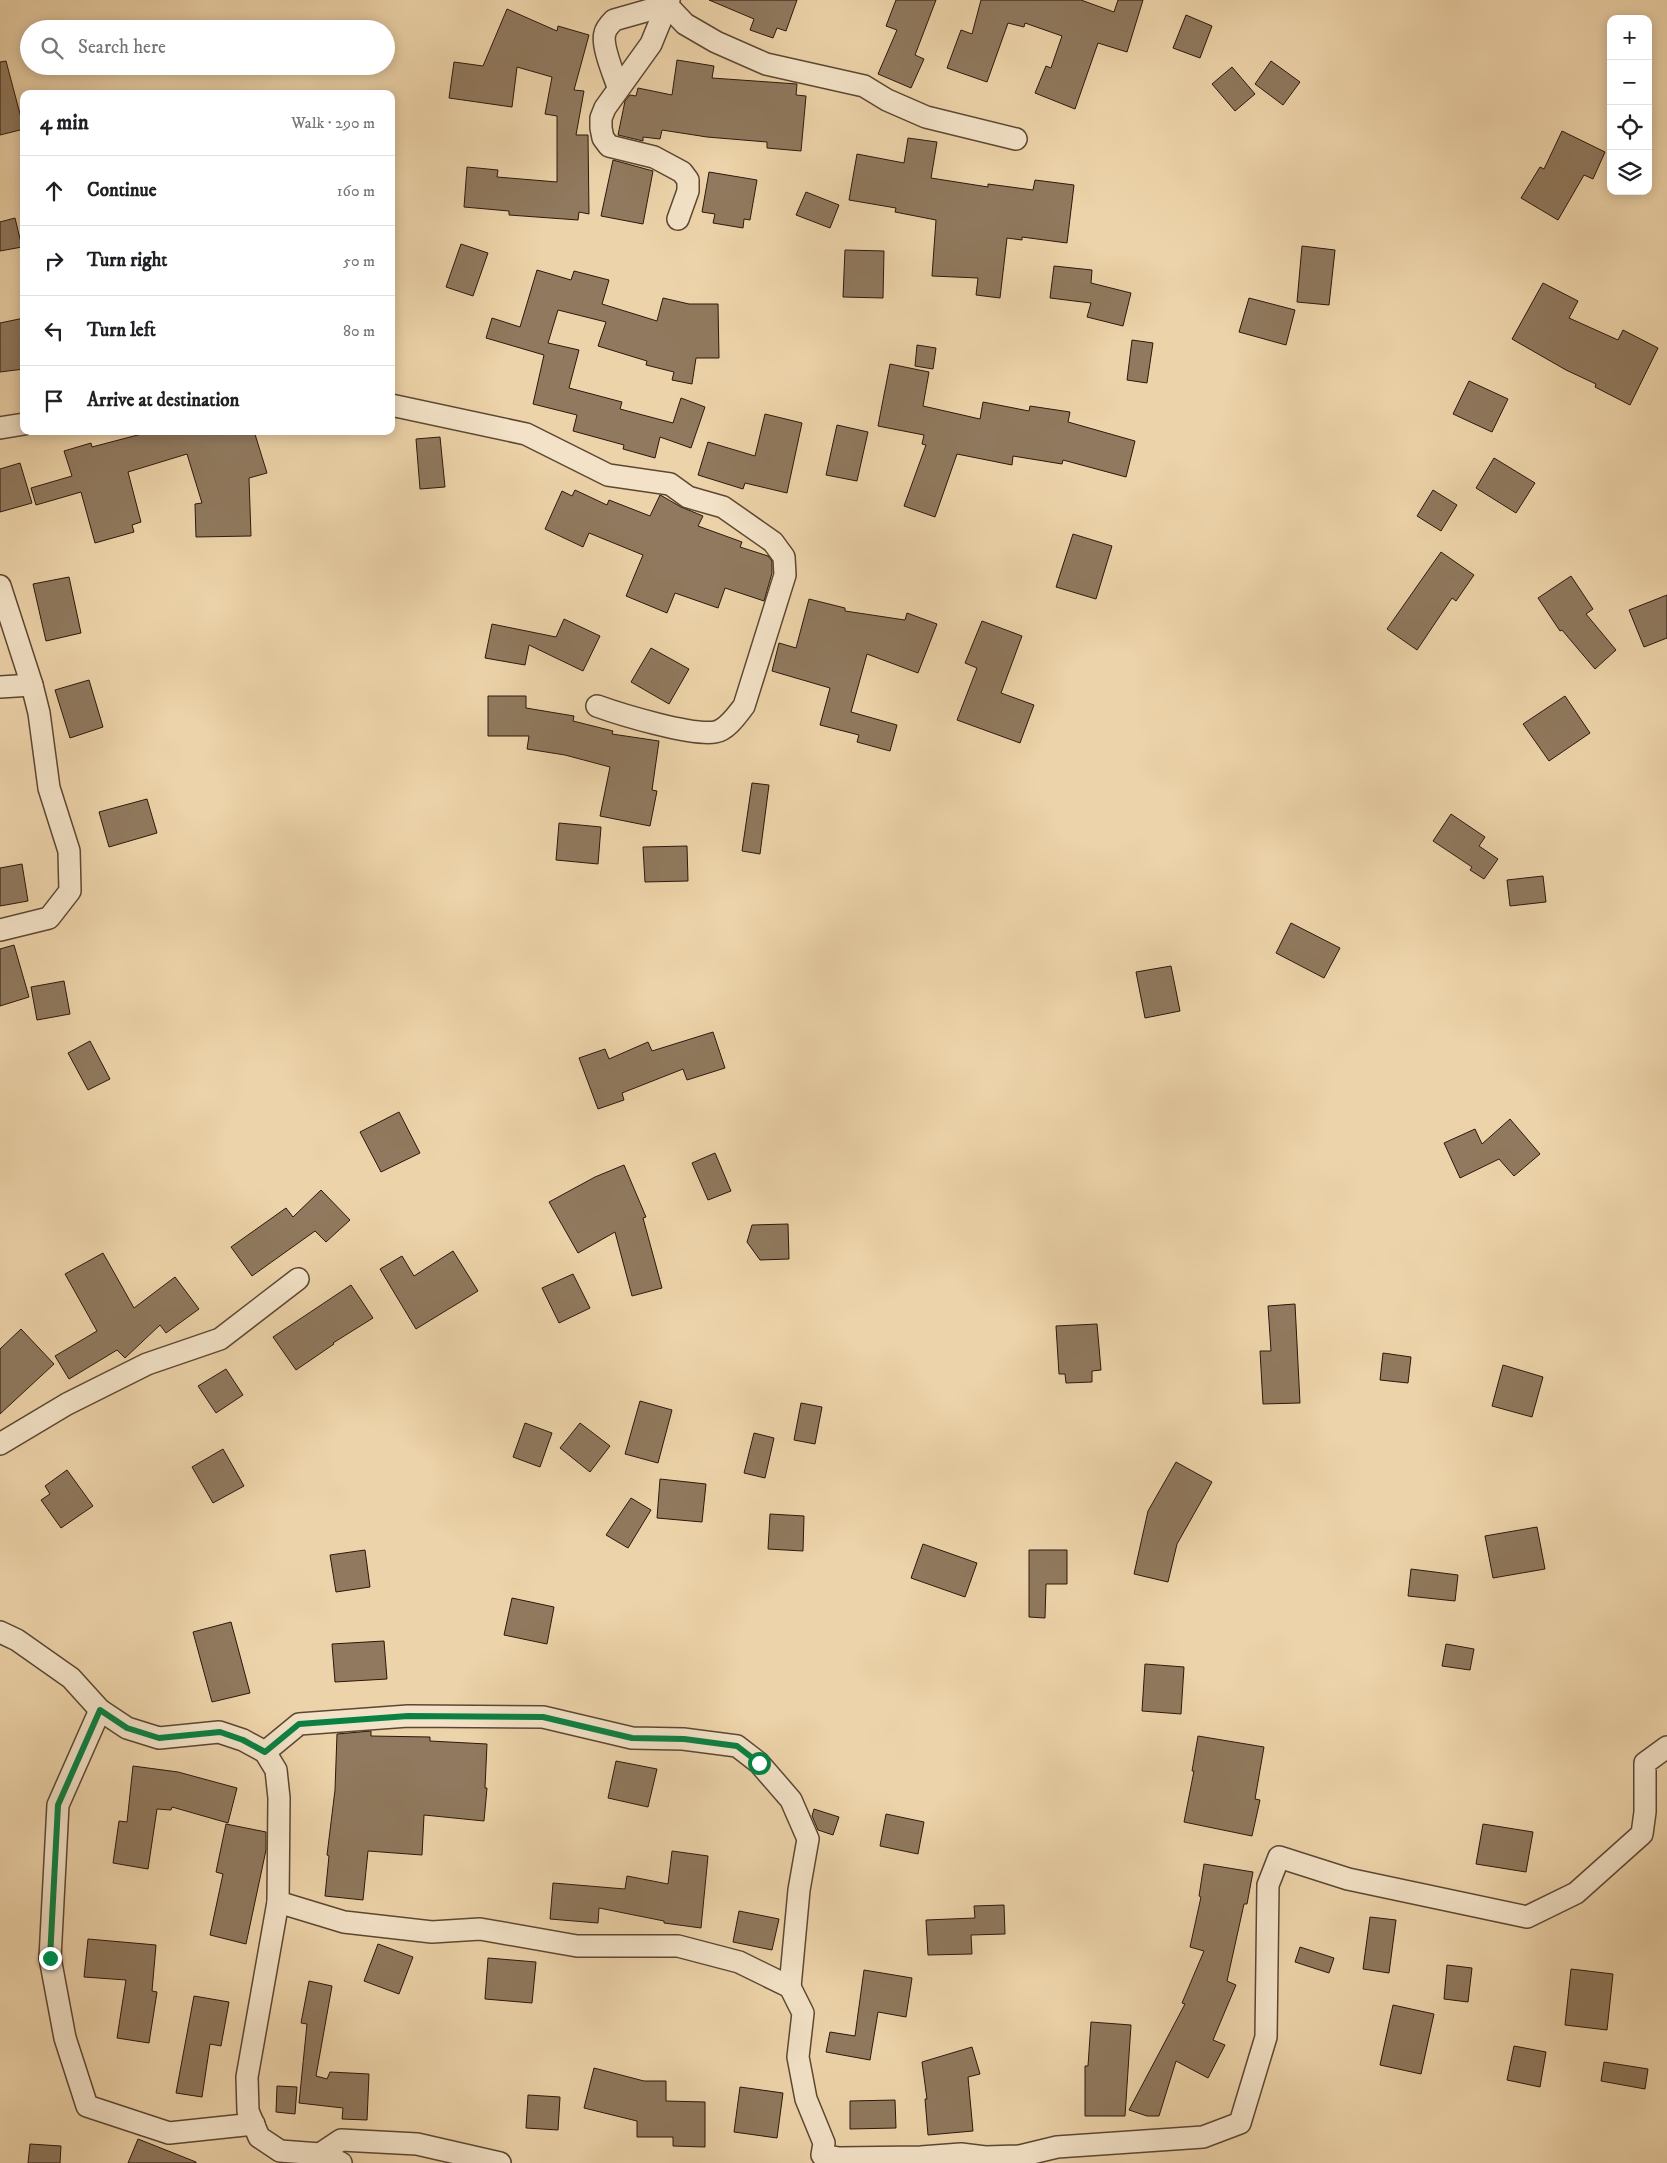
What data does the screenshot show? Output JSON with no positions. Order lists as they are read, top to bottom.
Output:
{
  "page": {
    "map_buttons": ["+", "−"],
    "search": "Search here",
    "heading": ["4 min", "Walk · 290 m"],
    "list": [
      ["Continue", "160 m"],
      ["Turn right", "50 m"],
      ["Turn left", "80 m"],
      "Arrive at destination"
    ]
  }
}
